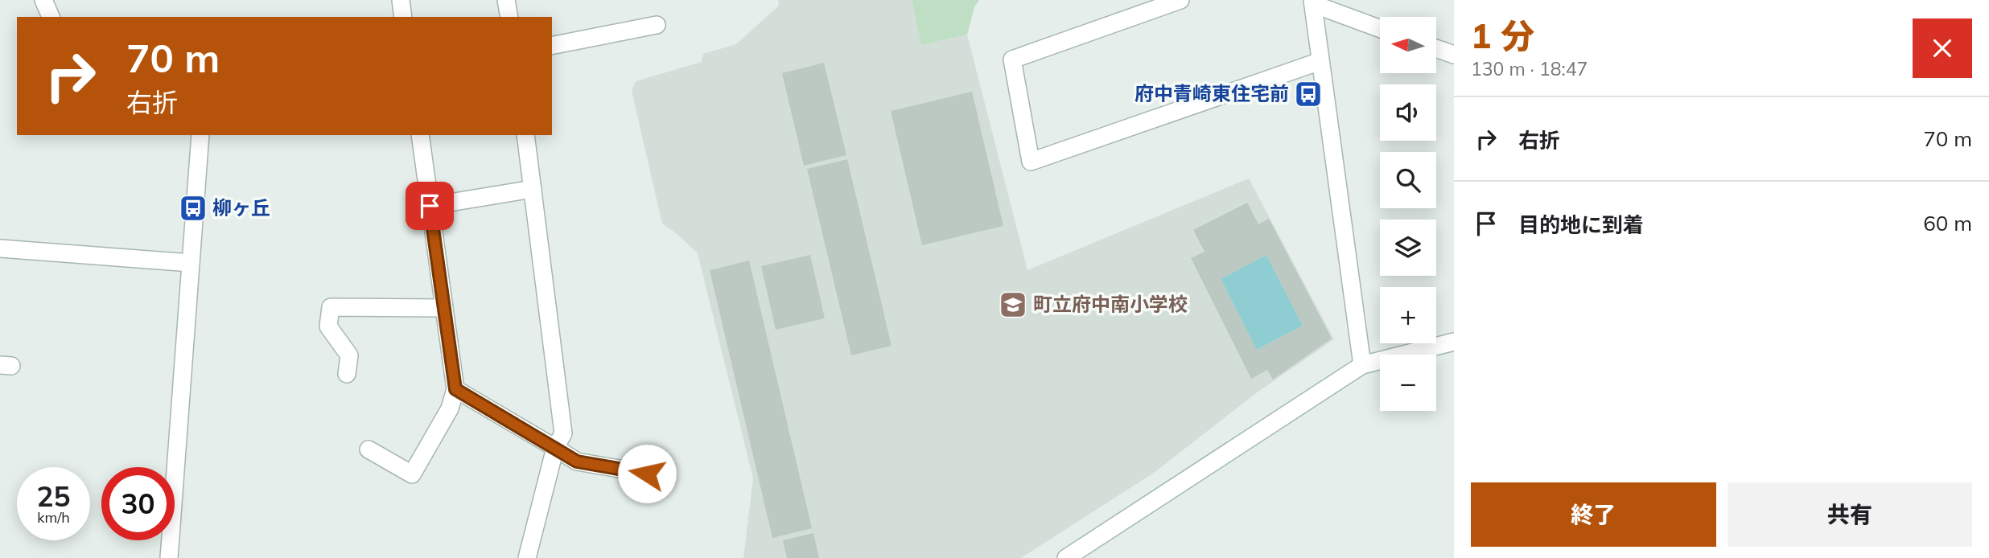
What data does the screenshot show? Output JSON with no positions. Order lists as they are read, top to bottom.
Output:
{
  "places": {
    "bus stop": ["府中青崎東住宅前", "柳ヶ丘"],
    "school or university": ["町立府中南小学校"]
  },
  "north": "left",
  "page": {
    "heading": ["1 分", "130 m · 18:47"],
    "map_buttons": ["+", "−"],
    "turn": ["70 m", "右折"],
    "list": [
      {
        "name": "右折",
        "value": "70 m"
      },
      {
        "name": "目的地に到着",
        "value": "60 m"
      }
    ],
    "speed": "25 km/h",
    "limit": "30",
    "buttons": ["終了", "共有"]
  }
}
